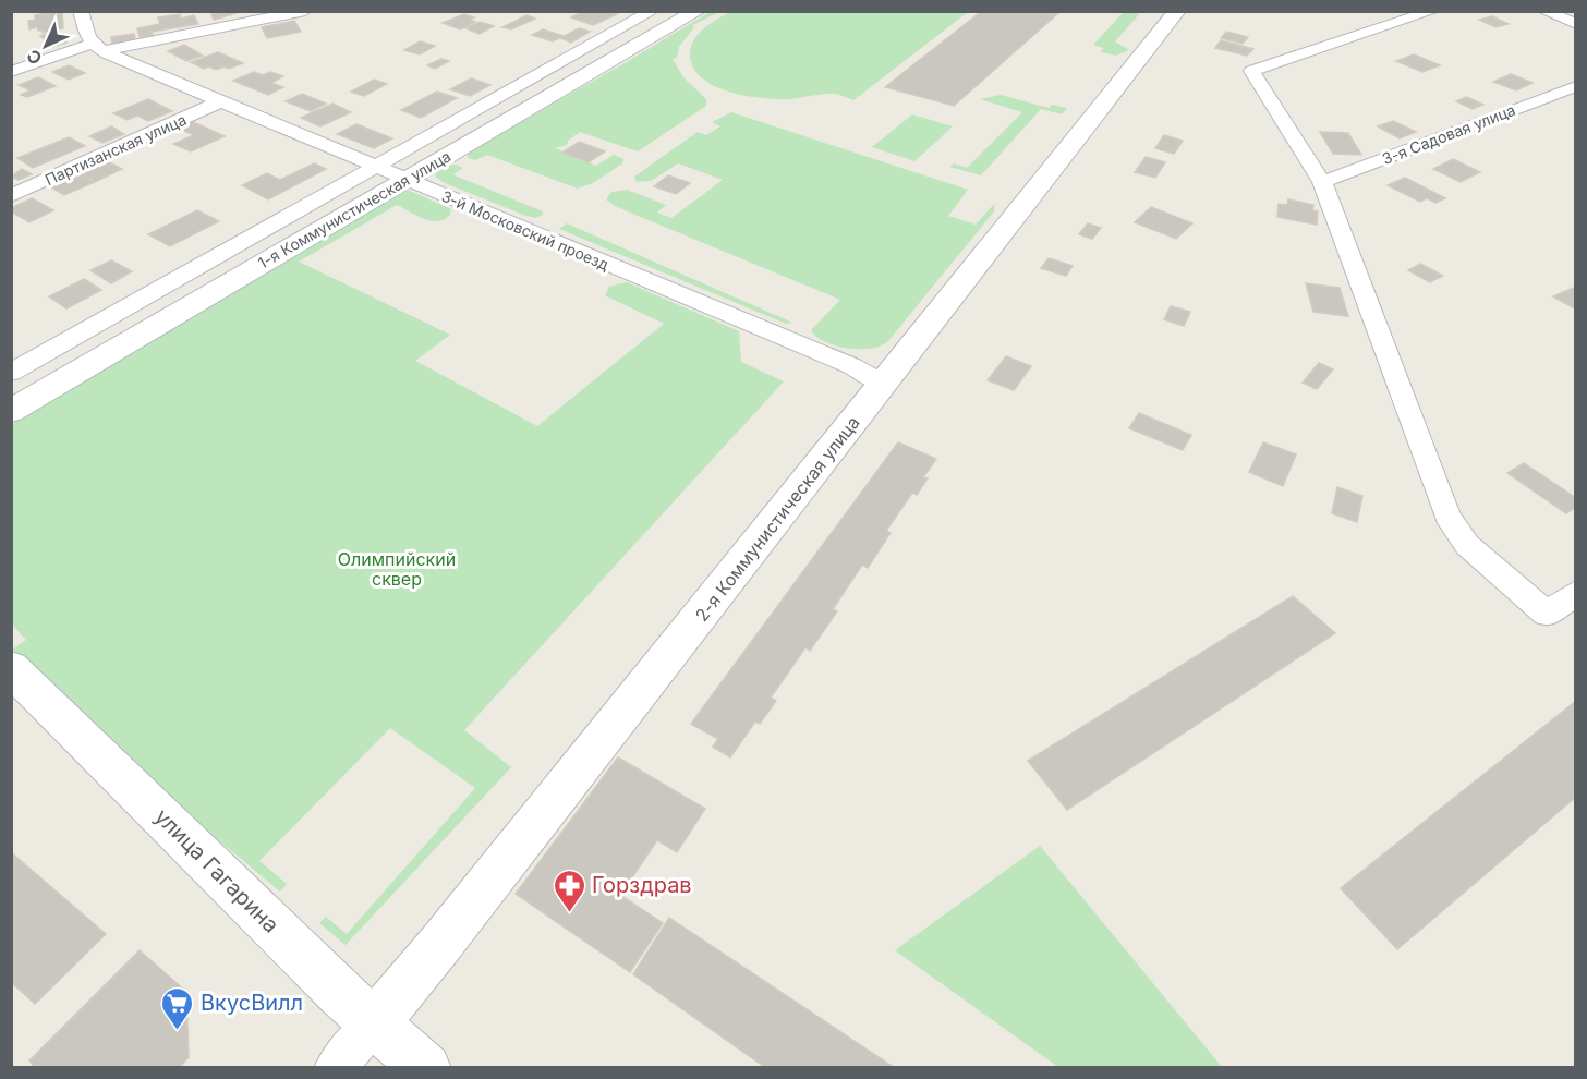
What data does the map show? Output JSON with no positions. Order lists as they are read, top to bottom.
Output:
{
  "streets": {
    "street": [
      "3-я Садовая улица",
      "Партизанская улица",
      "1-я Коммунистическая улица",
      "3-й Московский проезд",
      "2-я Коммунистическая улица",
      "улица Гагарина"
    ]
  },
  "crossings": [
    ["Партизанская улица", "3-й Московский проезд"],
    ["1-я Коммунистическая улица", "3-й Московский проезд"],
    ["3-й Московский проезд", "2-я Коммунистическая улица"],
    ["2-я Коммунистическая улица", "улица Гагарина"]
  ],
  "parks": ["Олимпийский сквер"],
  "places": {
    "pharmacy": ["Горздрав"],
    "supermarket": ["ВкусВилл"]
  },
  "north": "bottom left"
}
